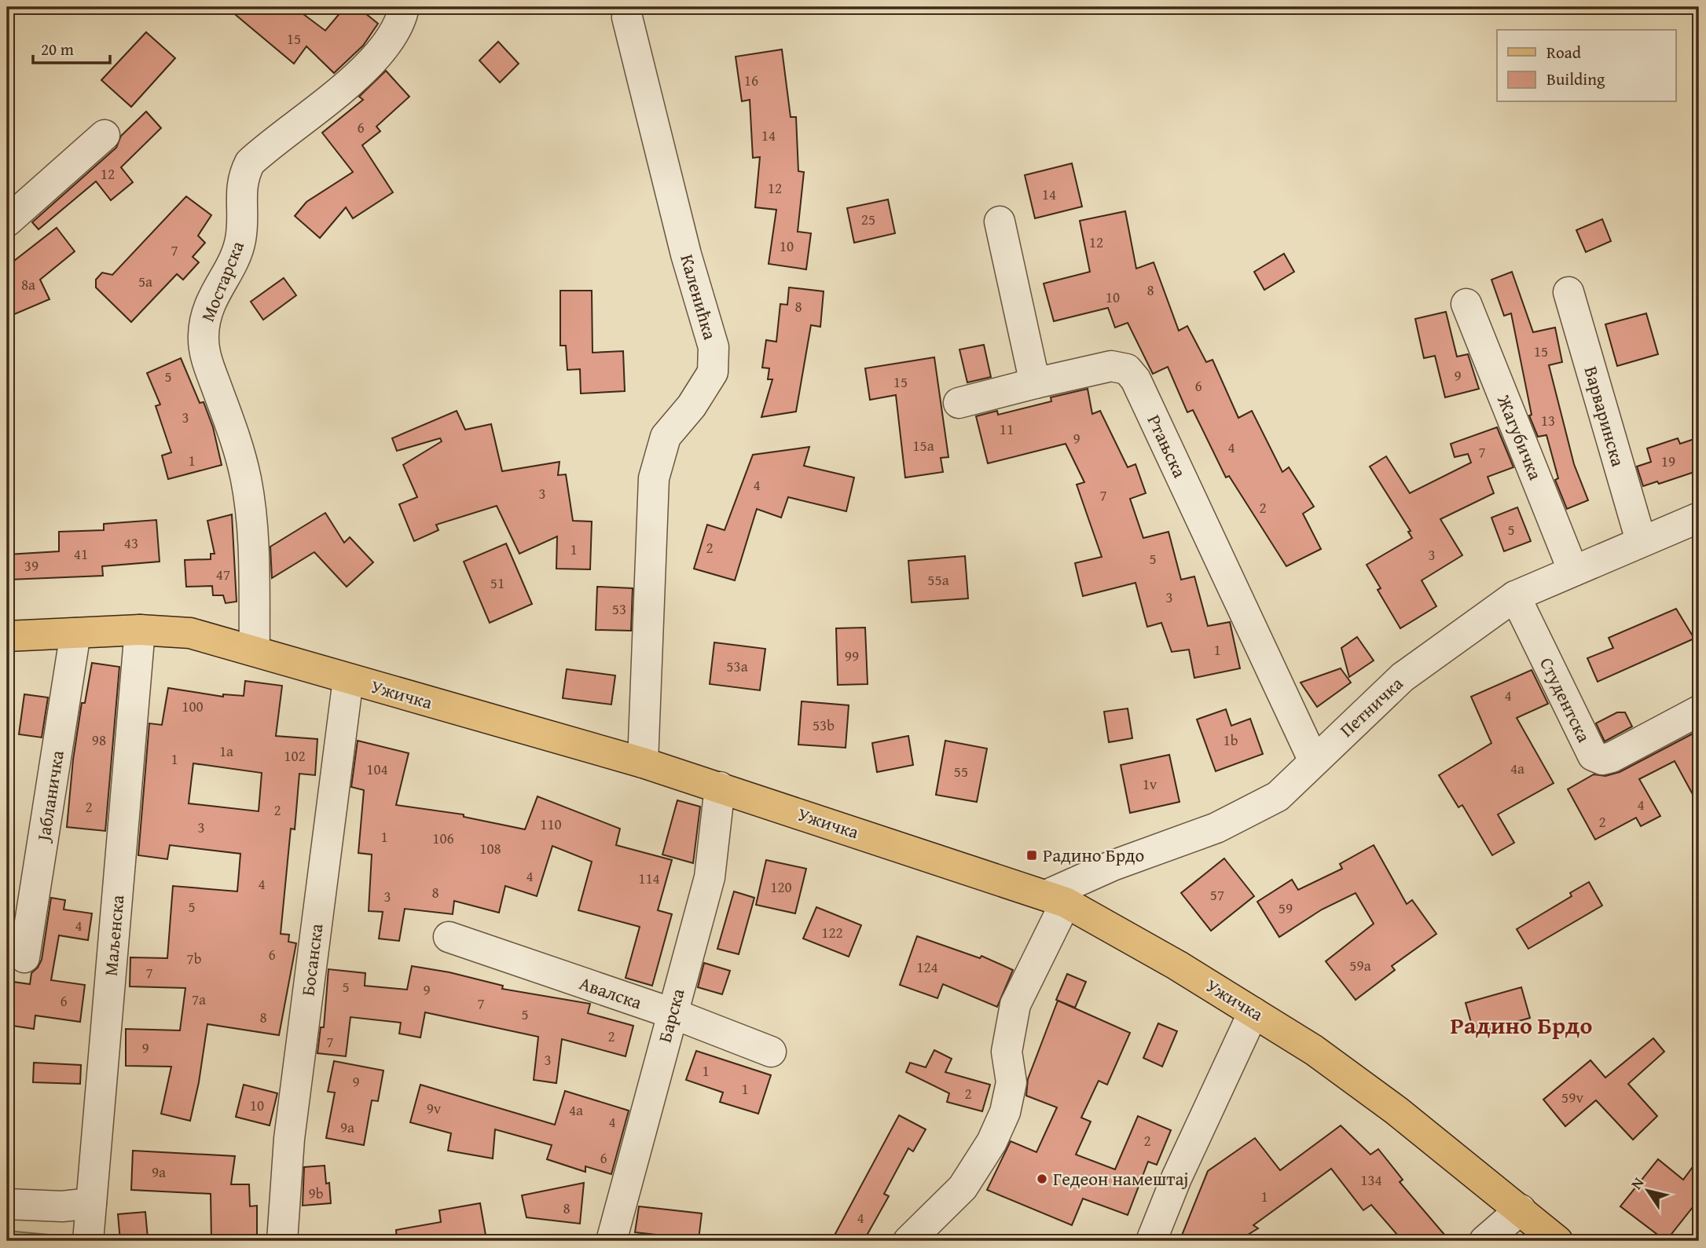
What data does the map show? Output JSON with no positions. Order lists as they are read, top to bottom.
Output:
{
  "streets": {
    "main road": ["Ужичка"],
    "street": [
      "Мостарска",
      "Каленићка",
      "Варваринска",
      "Жагубичка",
      "Ртањска",
      "Студентска",
      "Петничка",
      "Јабланичка",
      "Маљенска",
      "Босанска",
      "Авалска",
      "Барска"
    ]
  },
  "crossings": [
    ["Мостарска", "Ужичка"],
    ["Каленићка", "Ужичка"],
    ["Варваринска", "Петничка"],
    ["Жагубичка", "Петничка"],
    ["Ртањска", "Петничка"],
    ["Ужичка", "Петничка"],
    ["Ужичка", "Јабланичка"],
    ["Ужичка", "Маљенска"],
    ["Ужичка", "Босанска"],
    ["Ужичка", "Барска"],
    ["Студентска", "Петничка"],
    ["Авалска", "Барска"]
  ],
  "districts": ["Радино Брдо"],
  "places": {
    "transit": ["Радино Брдо"],
    "other": ["Гедеон намештај"]
  },
  "house_numbers": [
    "15",
    "16",
    "6",
    "14",
    "12",
    "12",
    "14",
    "25",
    "12",
    "10",
    "7",
    "5a",
    "8a",
    "8",
    "10",
    "8",
    "15",
    "9",
    "5",
    "15",
    "6",
    "3",
    "13",
    "11",
    "9",
    "15a",
    "4",
    "7",
    "1",
    "19",
    "4",
    "3",
    "7",
    "2",
    "5",
    "43",
    "2",
    "1",
    "41",
    "3",
    "5",
    "39",
    "47",
    "55a",
    "51",
    "3",
    "53",
    "1",
    "99",
    "53a",
    "4",
    "100",
    "53b",
    "98",
    "1b",
    "1a",
    "102",
    "1",
    "4a",
    "104",
    "55",
    "1v",
    "4",
    "2",
    "2",
    "2",
    "110",
    "3",
    "1",
    "106",
    "108",
    "4",
    "114",
    "4",
    "120",
    "8",
    "57",
    "3",
    "5",
    "59",
    "4",
    "122",
    "6",
    "7b",
    "59a",
    "124",
    "7",
    "5",
    "9",
    "7a",
    "6",
    "7",
    "5",
    "8",
    "2",
    "7",
    "9",
    "3",
    "1",
    "9",
    "1",
    "2",
    "59v",
    "10",
    "9v",
    "4a",
    "4",
    "9a",
    "2",
    "6",
    "9a",
    "134",
    "9b",
    "1",
    "8",
    "4"
  ],
  "legend": ["Road", "Building"],
  "scale_bar": "20 m",
  "north": "top left"
}
